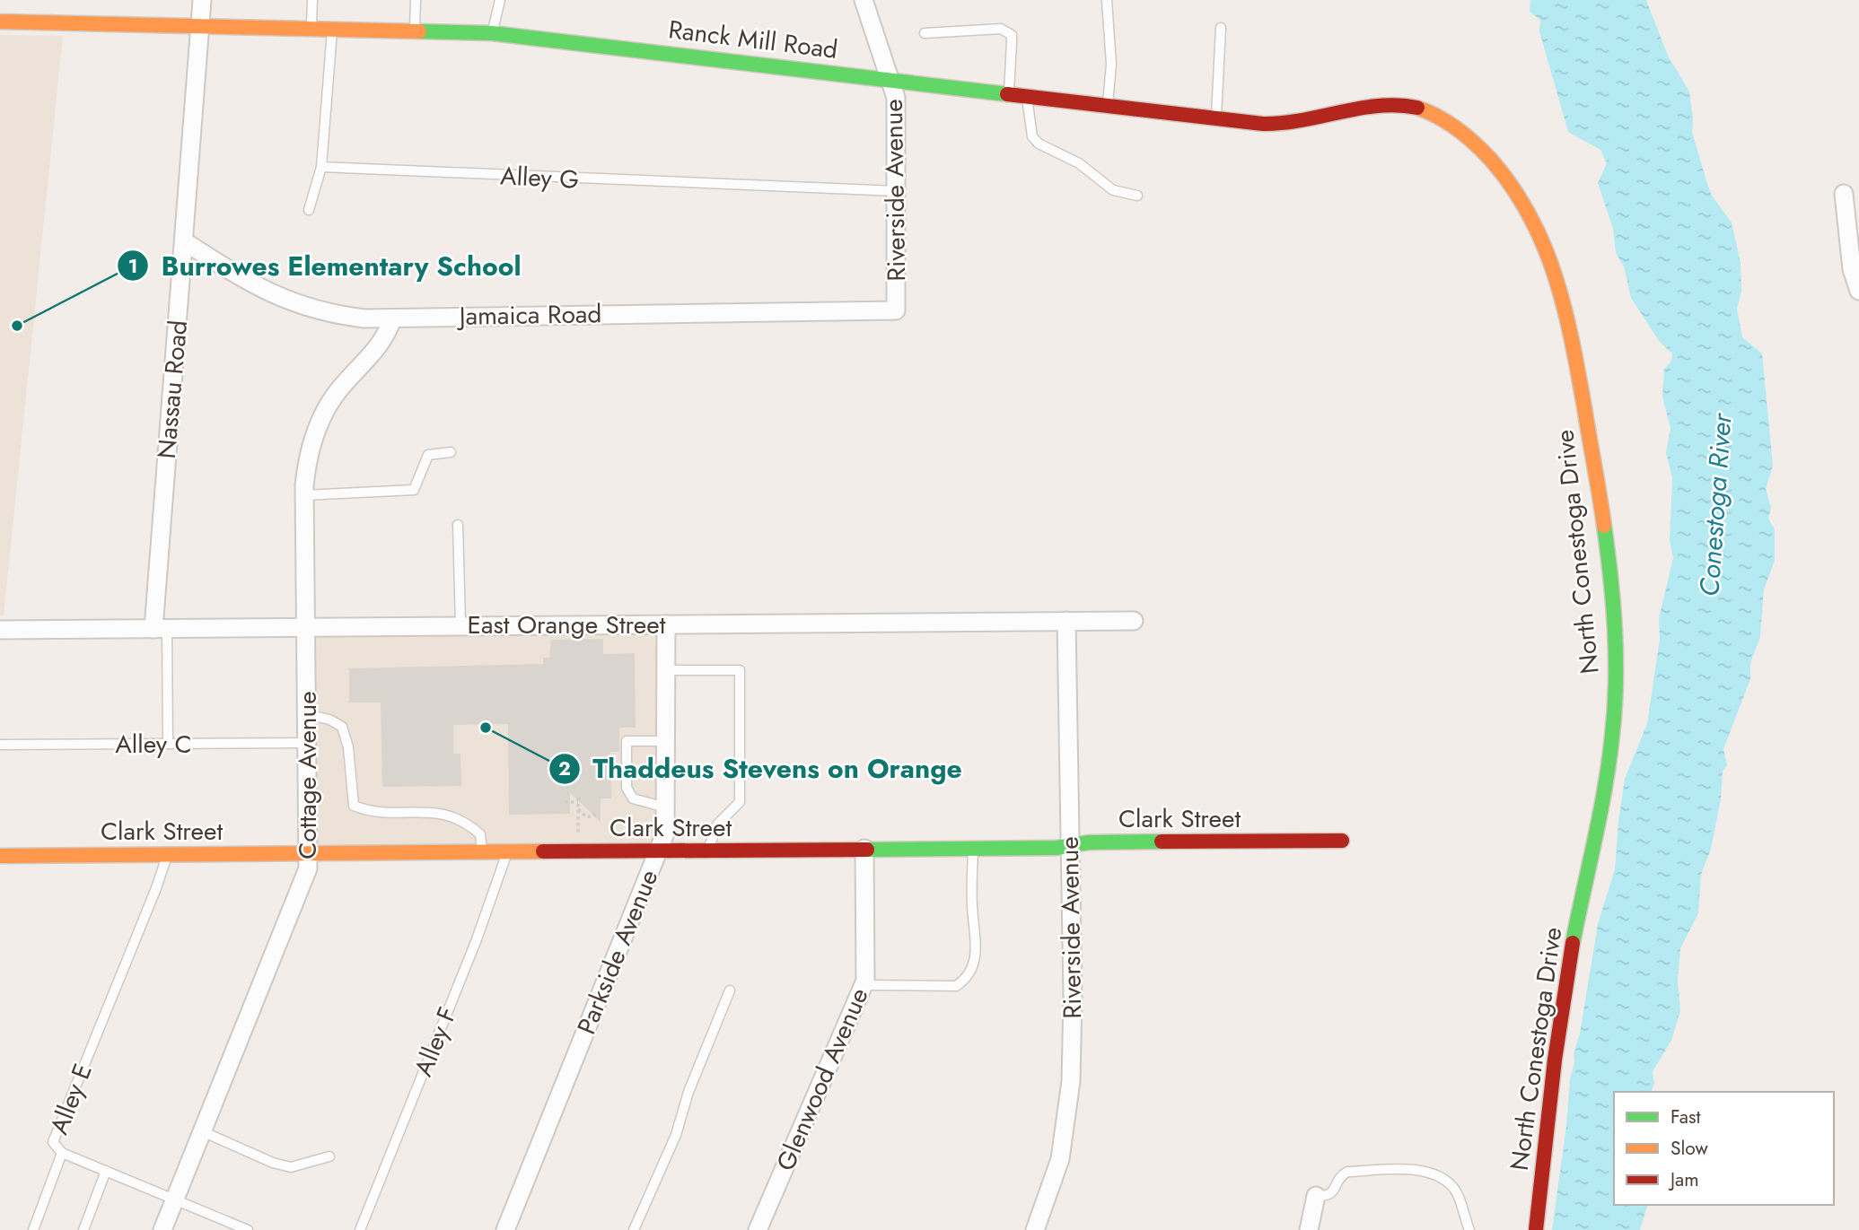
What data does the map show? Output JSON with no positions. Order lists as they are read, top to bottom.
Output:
{
  "streets": {
    "street": [
      "Ranck Mill Road",
      "Riverside Avenue",
      "Jamaica Road",
      "Nassau Road",
      "North Conestoga Drive",
      "East Orange Street",
      "Cottage Avenue",
      "Clark Street",
      "Parkside Avenue",
      "Glenwood Avenue"
    ],
    "lane": [
      "Alley G",
      "Alley C",
      "Alley F",
      "Alley E"
    ]
  },
  "crossings": [
    ["Ranck Mill Road", "Riverside Avenue"],
    ["Ranck Mill Road", "Nassau Road"],
    ["Ranck Mill Road", "North Conestoga Drive"],
    ["Alley G", "Riverside Avenue"],
    ["Riverside Avenue", "Jamaica Road"],
    ["Riverside Avenue", "East Orange Street"],
    ["Riverside Avenue", "Clark Street"],
    ["Jamaica Road", "Nassau Road"],
    ["Jamaica Road", "Cottage Avenue"],
    ["Nassau Road", "East Orange Street"],
    ["East Orange Street", "Cottage Avenue"],
    ["East Orange Street", "Parkside Avenue"],
    ["Alley C", "Cottage Avenue"],
    ["Cottage Avenue", "Clark Street"],
    ["Cottage Avenue", "Alley E"],
    ["Clark Street", "Parkside Avenue"],
    ["Clark Street", "Alley F"],
    ["Clark Street", "Glenwood Avenue"],
    ["Clark Street", "Alley E"]
  ],
  "water": ["Conestoga River"],
  "places": ["Burrowes Elementary School", "Thaddeus Stevens on Orange"],
  "legend": ["Fast", "Slow", "Jam"]
}
